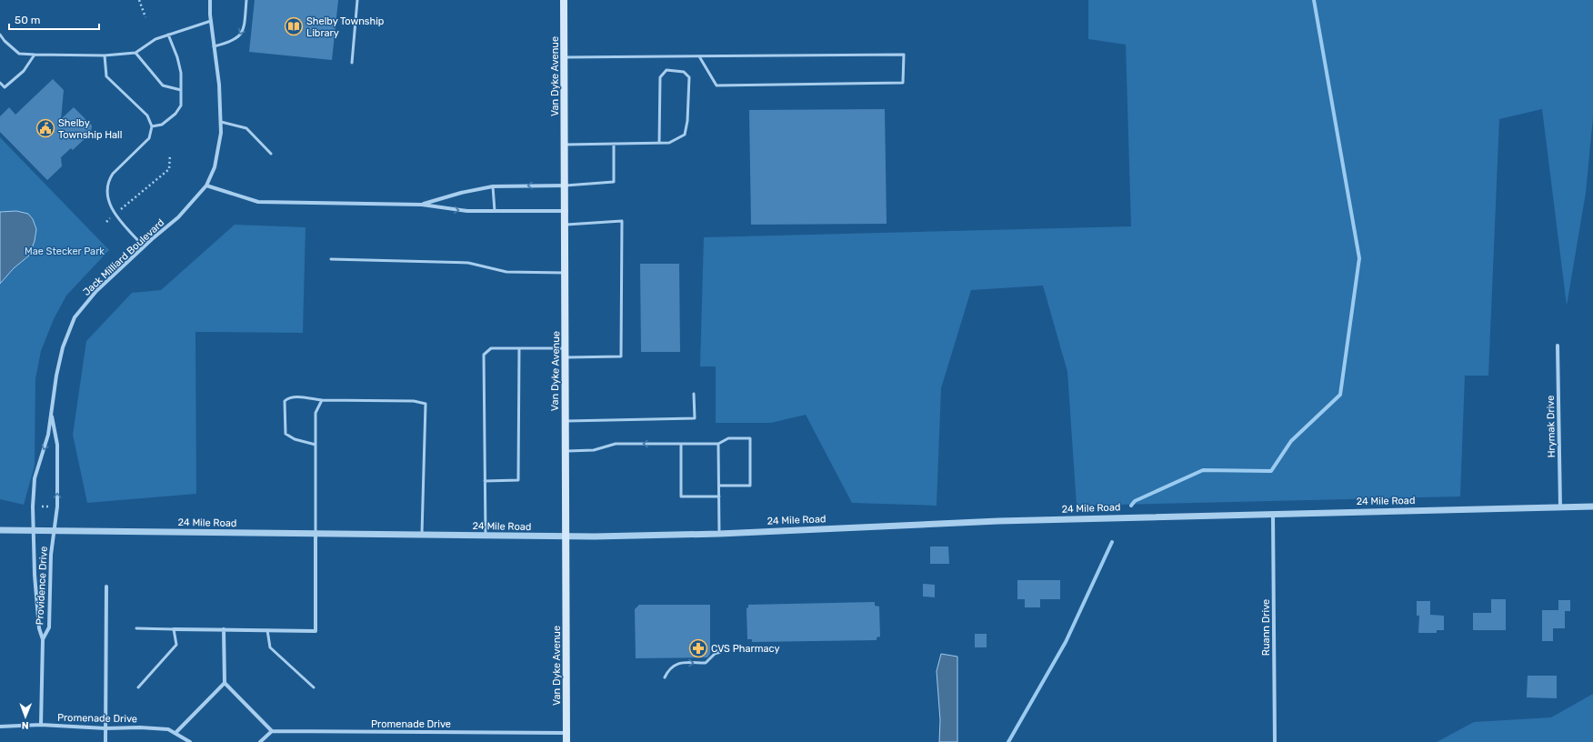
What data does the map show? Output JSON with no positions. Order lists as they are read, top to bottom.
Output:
{
  "streets": {
    "main road": ["Van Dyke Avenue"],
    "street": [
      "Jack Milliard Boulevard",
      "Hrymak Drive",
      "24 Mile Road",
      "Providence Drive",
      "Ruann Drive",
      "Promenade Drive"
    ]
  },
  "crossings": [
    ["Van Dyke Avenue", "24 Mile Road"],
    ["Van Dyke Avenue", "Promenade Drive"],
    ["Jack Milliard Boulevard", "24 Mile Road"],
    ["Jack Milliard Boulevard", "Providence Drive"],
    ["Hrymak Drive", "24 Mile Road"],
    ["24 Mile Road", "Providence Drive"],
    ["24 Mile Road", "Ruann Drive"],
    ["Providence Drive", "Promenade Drive"]
  ],
  "parks": ["Mae Stecker Park"],
  "places": {
    "library": ["Shelby Township Library"],
    "public building": ["Shelby Township Hall"],
    "pharmacy": ["CVS Pharmacy"]
  },
  "scale_bar": "50 m",
  "north": "bottom"
}
